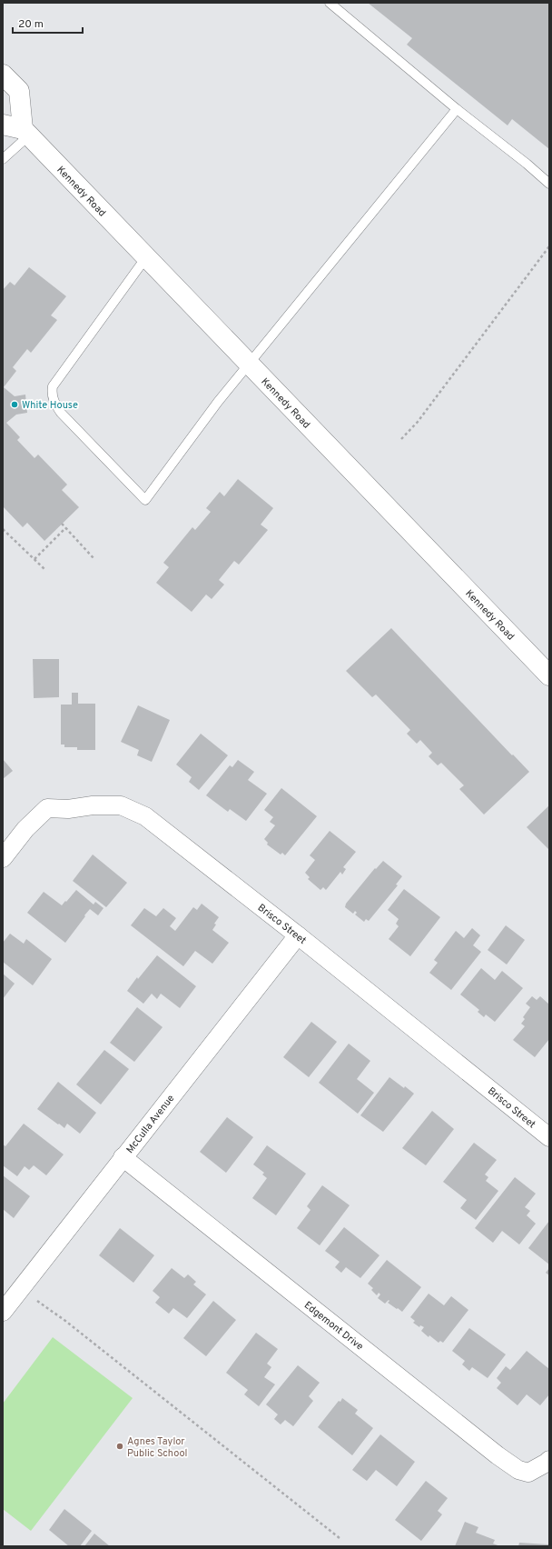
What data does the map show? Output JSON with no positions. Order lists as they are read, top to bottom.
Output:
{
  "streets": {
    "main road": ["Kennedy Road"],
    "street": ["Brisco Street", "McCulla Avenue", "Edgemont Drive"]
  },
  "crossings": [
    ["Brisco Street", "McCulla Avenue"],
    ["McCulla Avenue", "Edgemont Drive"]
  ],
  "places": ["White House", "Agnes Taylor Public School"],
  "scale_bar": "20 m"
}
